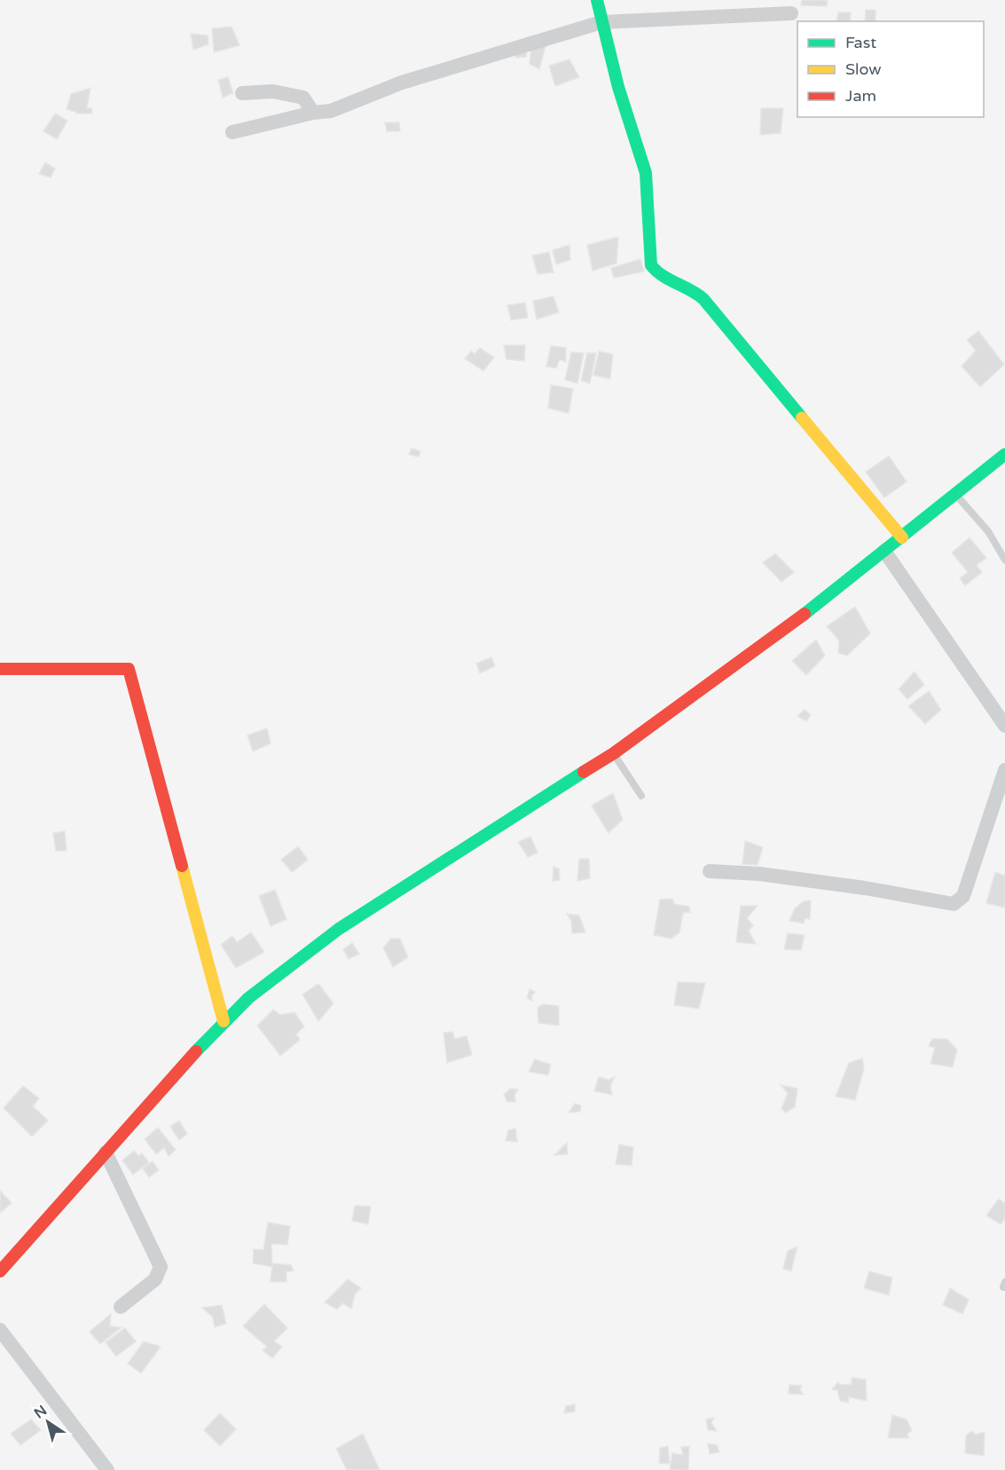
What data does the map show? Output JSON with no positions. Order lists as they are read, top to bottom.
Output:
{
  "legend": ["Fast", "Slow", "Jam"],
  "north": "top left"
}
